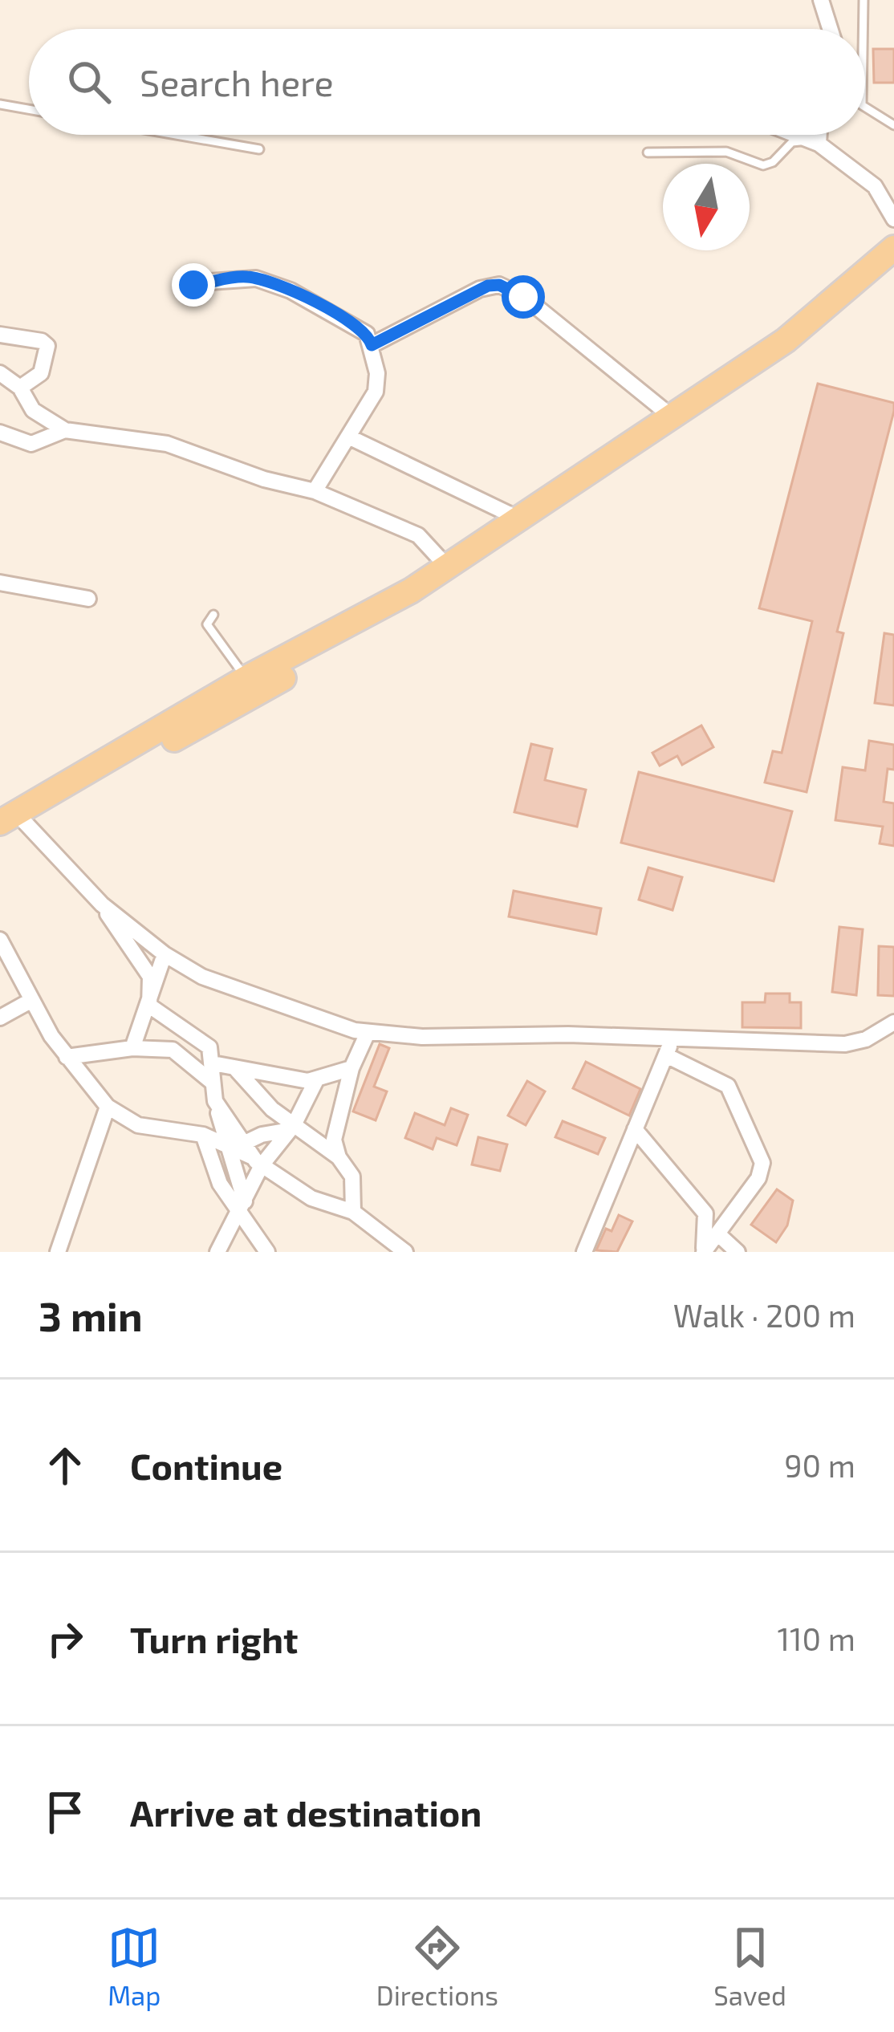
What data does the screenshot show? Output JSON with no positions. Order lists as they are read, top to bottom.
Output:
{
  "north": "bottom",
  "page": {
    "search": "Search here",
    "heading": ["3 min", "Walk · 200 m"],
    "list": [
      ["Continue", "90 m"],
      ["Turn right", "110 m"],
      "Arrive at destination"
    ],
    "nav": ["Map", "Directions", "Saved"]
  }
}
